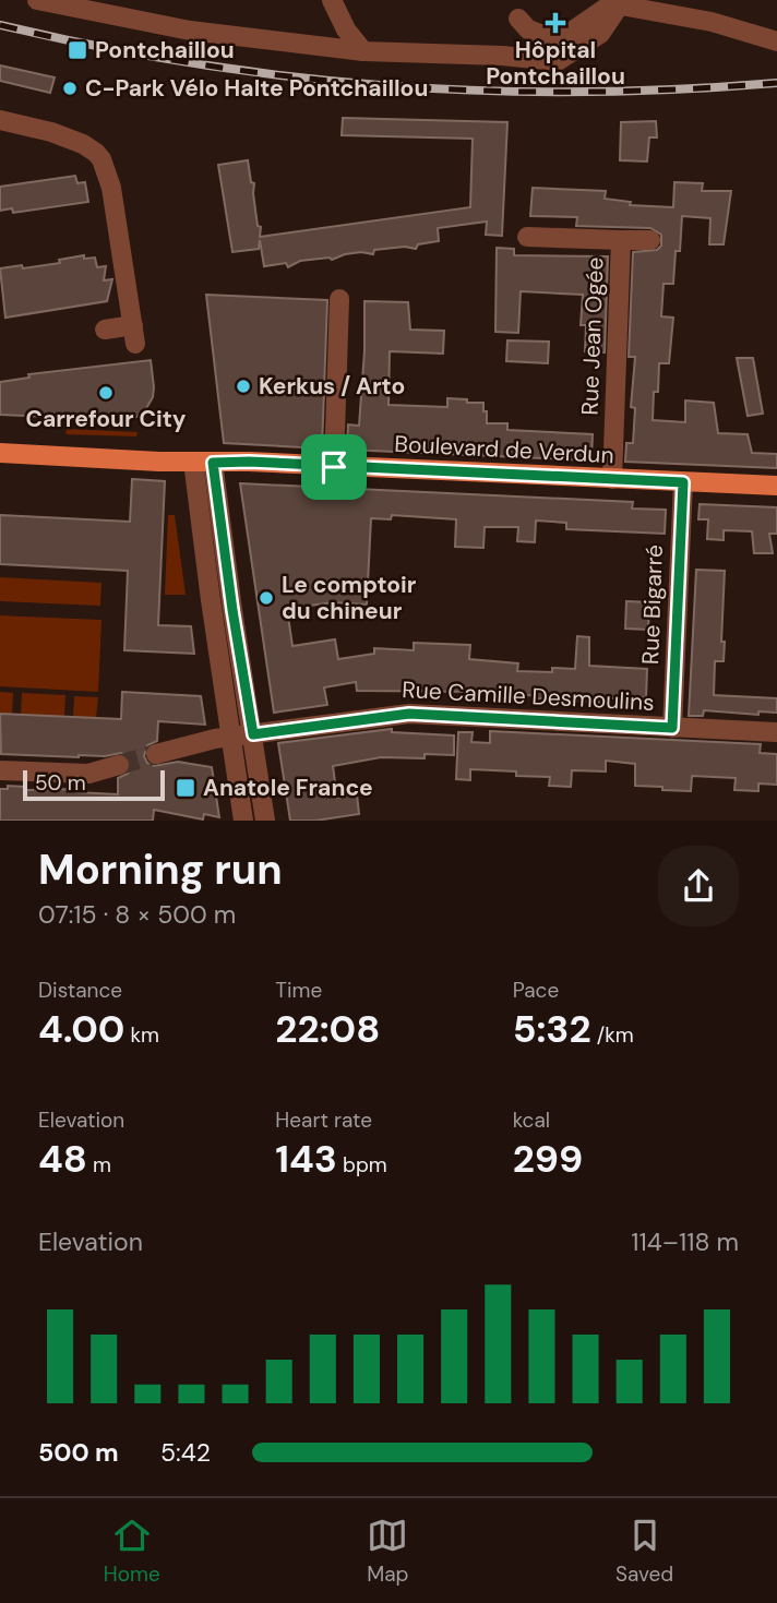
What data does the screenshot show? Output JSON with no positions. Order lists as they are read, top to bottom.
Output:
{
  "streets": {
    "main road": ["Boulevard de Verdun"],
    "street": ["Rue Jean Ogée", "Rue Bigarré", "Rue Camille Desmoulins"]
  },
  "crossings": [
    ["Rue Jean Ogée", "Boulevard de Verdun"],
    ["Boulevard de Verdun", "Rue Bigarré"],
    ["Rue Bigarré", "Rue Camille Desmoulins"]
  ],
  "places": {
    "health": ["Hôpital Pontchaillou"],
    "transit": ["Pontchaillou", "Anatole France"],
    "other": [
      "C-Park Vélo Halte Pontchaillou",
      "Kerkus / Arto",
      "Carrefour City",
      "Le comptoir du chineur"
    ]
  },
  "scale_bar": "50 m",
  "page": {
    "scale": "50 m",
    "heading": ["Morning run", "07:15 · 8 × 500 m"],
    "stats": [
      ["Distance", "4.00 km"],
      ["Time", "22:08"],
      ["Pace", "5:32 /km"],
      ["Elevation", "48 m"],
      ["Heart rate", "143 bpm"],
      ["kcal", "299"]
    ],
    "chart": ["Elevation", "114–118 m"],
    "list": [
      {
        "name": "500 m",
        "note": "5:42"
      }
    ],
    "tabs": ["Home", "Map", "Saved"]
  }
}
